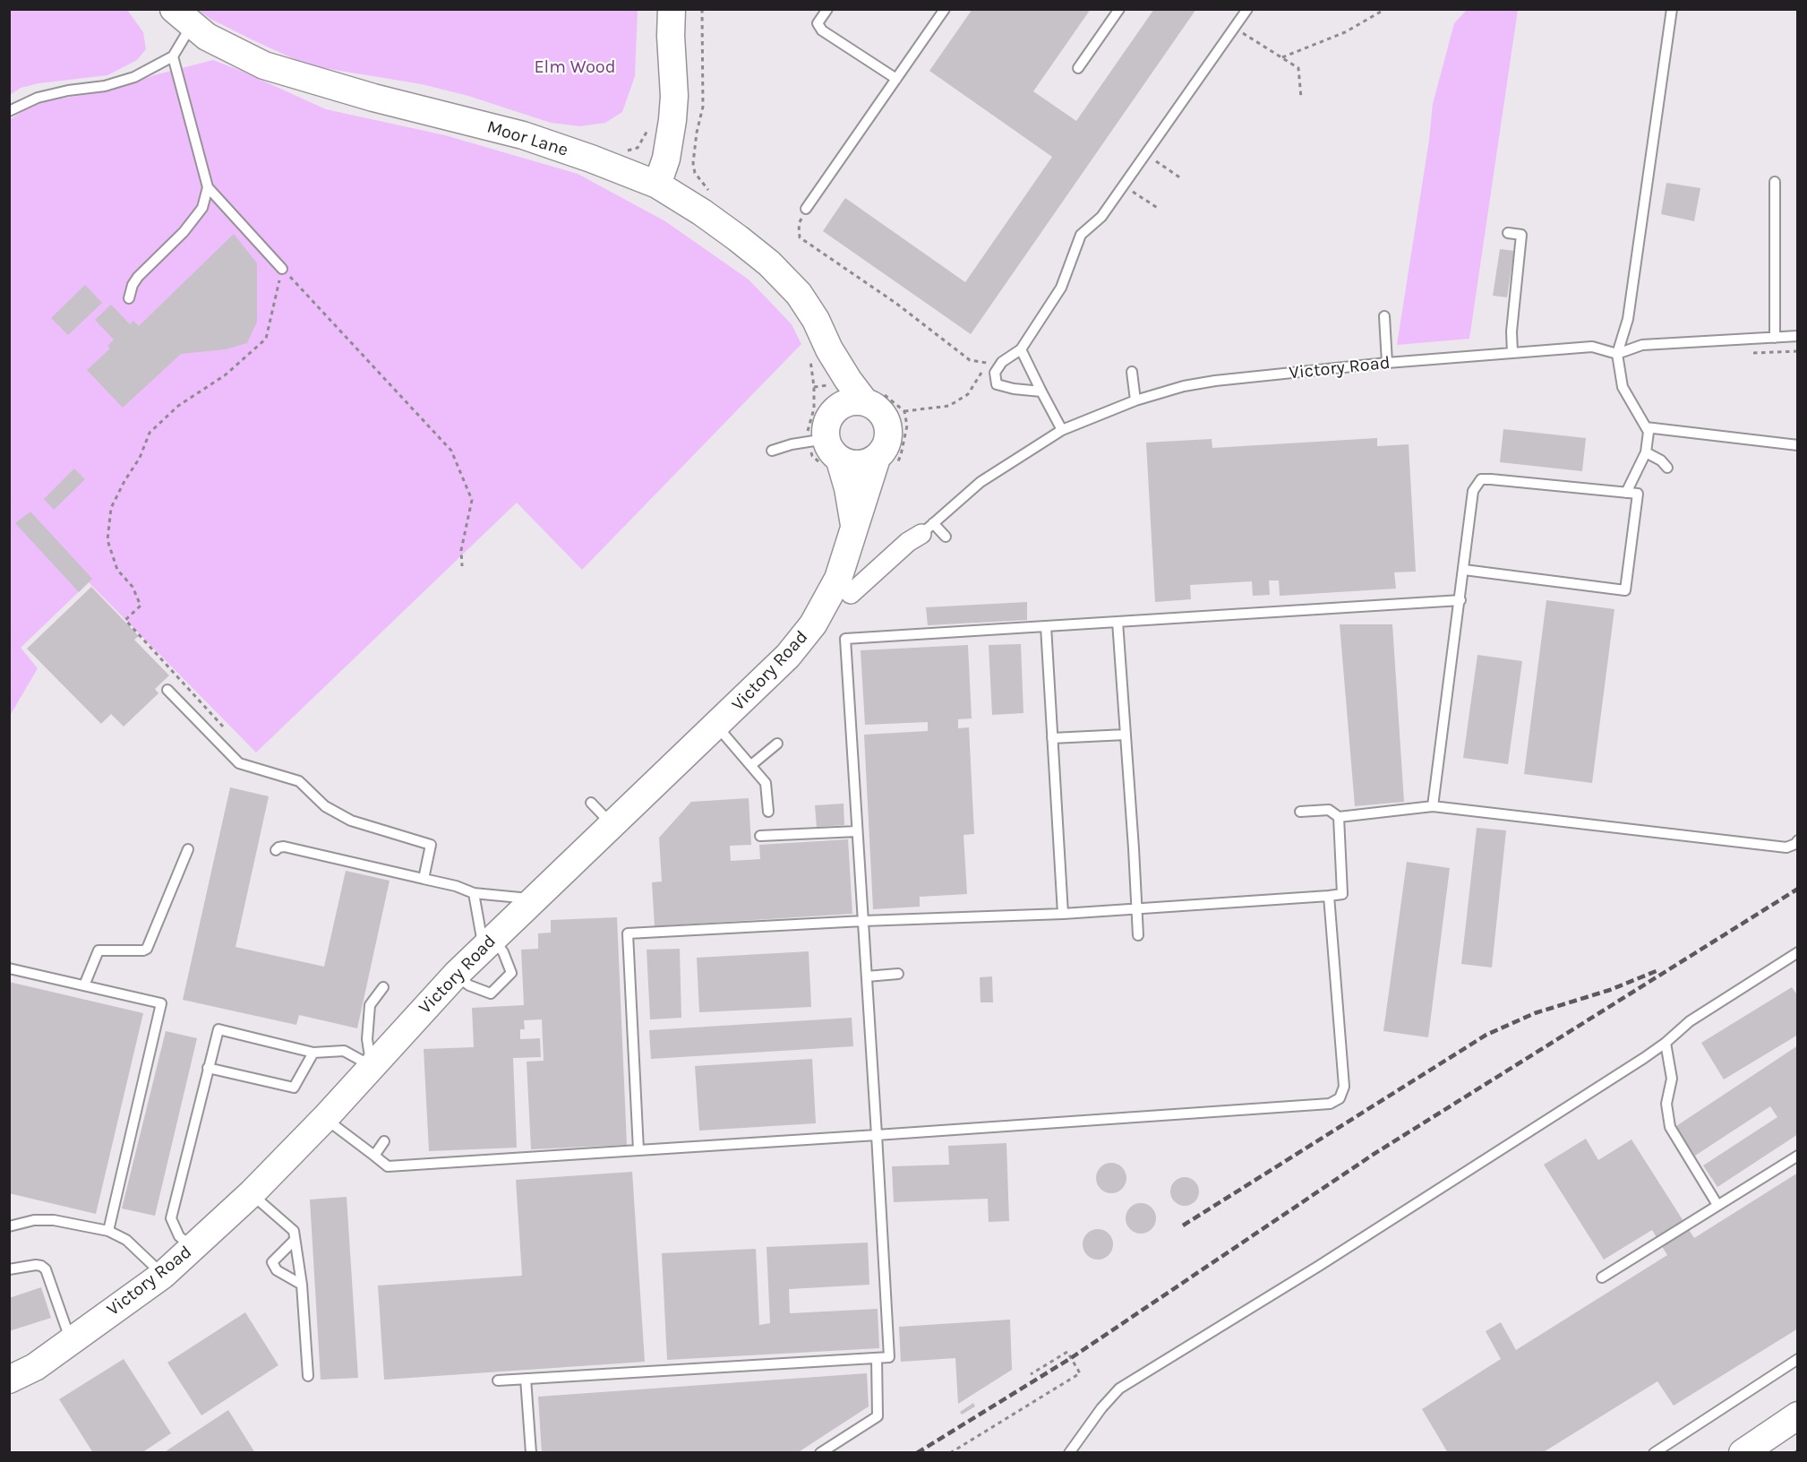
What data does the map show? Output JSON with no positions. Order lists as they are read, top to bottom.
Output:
{
  "streets": {
    "street": ["Moor Lane", "Victory Road"]
  },
  "crossings": [
    ["Moor Lane", "Victory Road"]
  ],
  "parks": ["Elm Wood"]
}
